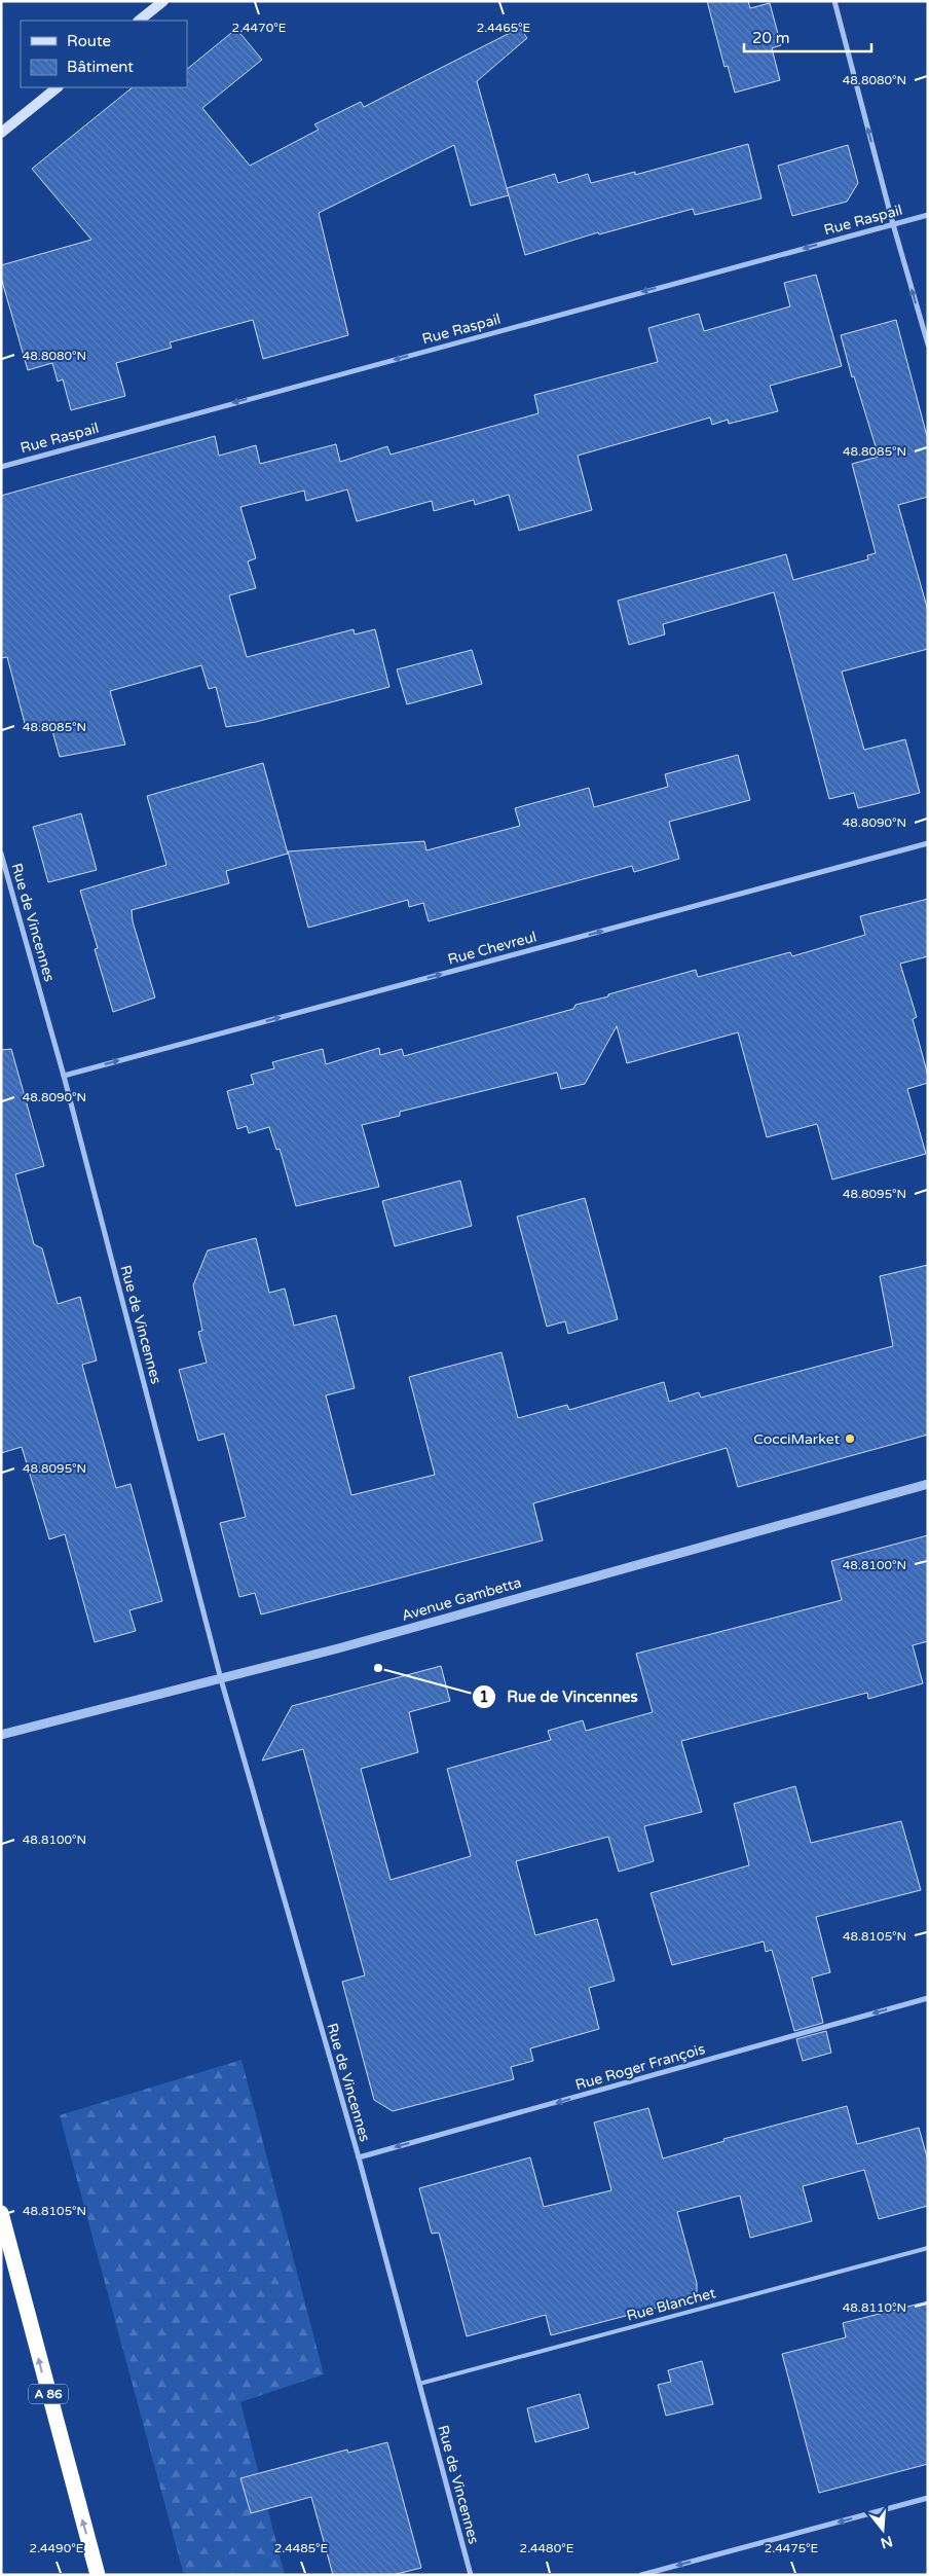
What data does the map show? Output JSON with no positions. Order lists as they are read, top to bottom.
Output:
{
  "streets": {
    "highway": ["A 86"],
    "street": [
      "Rue Raspail",
      "Rue de Vincennes",
      "Rue Chevreul",
      "Avenue Gambetta",
      "Rue Roger François"
    ],
    "lane": ["Rue Blanchet"]
  },
  "crossings": [
    ["Rue de Vincennes", "Rue Chevreul"],
    ["Rue de Vincennes", "Avenue Gambetta"],
    ["Rue de Vincennes", "Rue Roger François"],
    ["Rue de Vincennes", "Rue Blanchet"]
  ],
  "one_way": ["Rue Raspail", "Rue Chevreul", "Rue Roger François"],
  "places": ["CocciMarket", "Rue de Vincennes"],
  "legend": ["Route", "Bâtiment"],
  "scale_bar": "20 m",
  "north": "bottom",
  "coordinates": [
    "2.4470°E",
    "2.4465°E",
    "48.8080°N",
    "48.8085°N",
    "48.8090°N",
    "48.8095°N",
    "48.8100°N",
    "48.8105°N",
    "48.8110°N",
    "2.4490°E",
    "2.4485°E",
    "2.4480°E",
    "2.4475°E"
  ]
}
